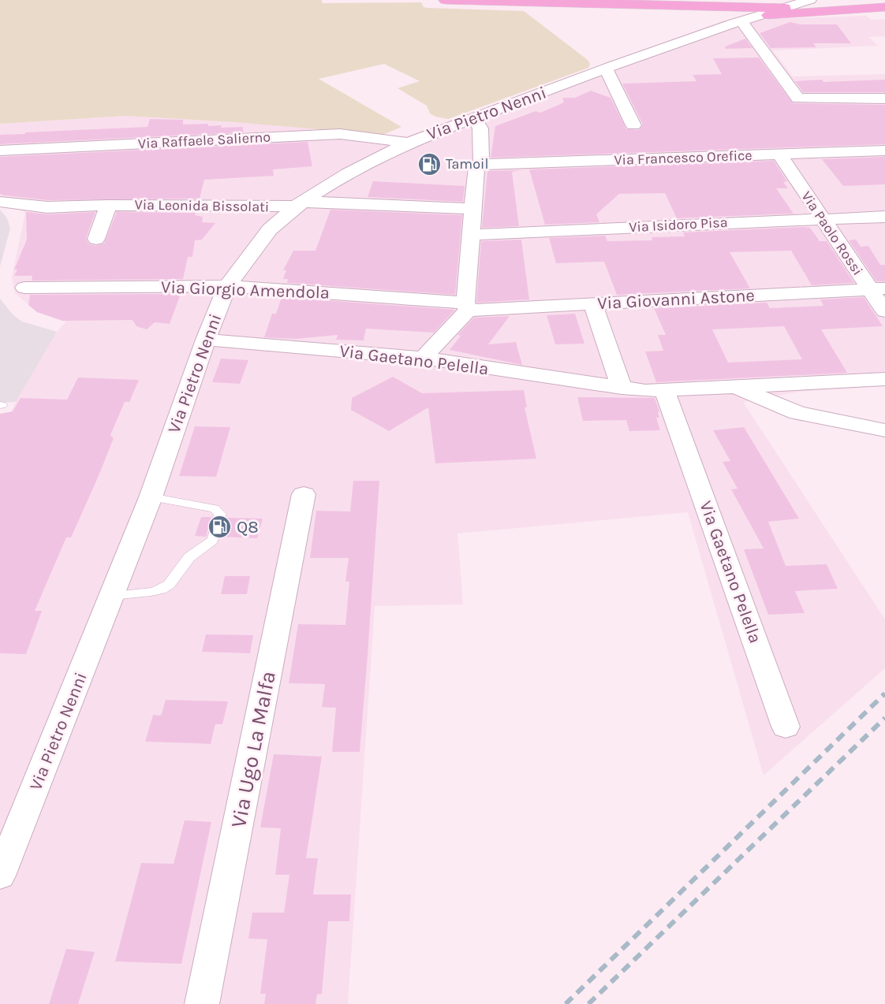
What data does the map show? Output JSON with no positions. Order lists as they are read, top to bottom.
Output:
{
  "streets": {
    "street": [
      "Via Pietro Nenni",
      "Via Raffaele Salierno",
      "Via Francesco Orefice",
      "Via Leonida Bissolati",
      "Via Isidoro Pisa",
      "Via Paolo Rossi",
      "Via Giorgio Amendola",
      "Via Giovanni Astone",
      "Via Gaetano Pelella",
      "Via Ugo La Malfa"
    ]
  },
  "crossings": [
    ["Via Pietro Nenni", "Via Raffaele Salierno"],
    ["Via Pietro Nenni", "Via Leonida Bissolati"],
    ["Via Pietro Nenni", "Via Giorgio Amendola"],
    ["Via Pietro Nenni", "Via Gaetano Pelella"],
    ["Via Francesco Orefice", "Via Paolo Rossi"],
    ["Via Isidoro Pisa", "Via Paolo Rossi"],
    ["Via Paolo Rossi", "Via Giovanni Astone"],
    ["Via Giorgio Amendola", "Via Giovanni Astone"]
  ],
  "places": {
    "fuel station": ["Tamoil", "Q8"]
  }
}
